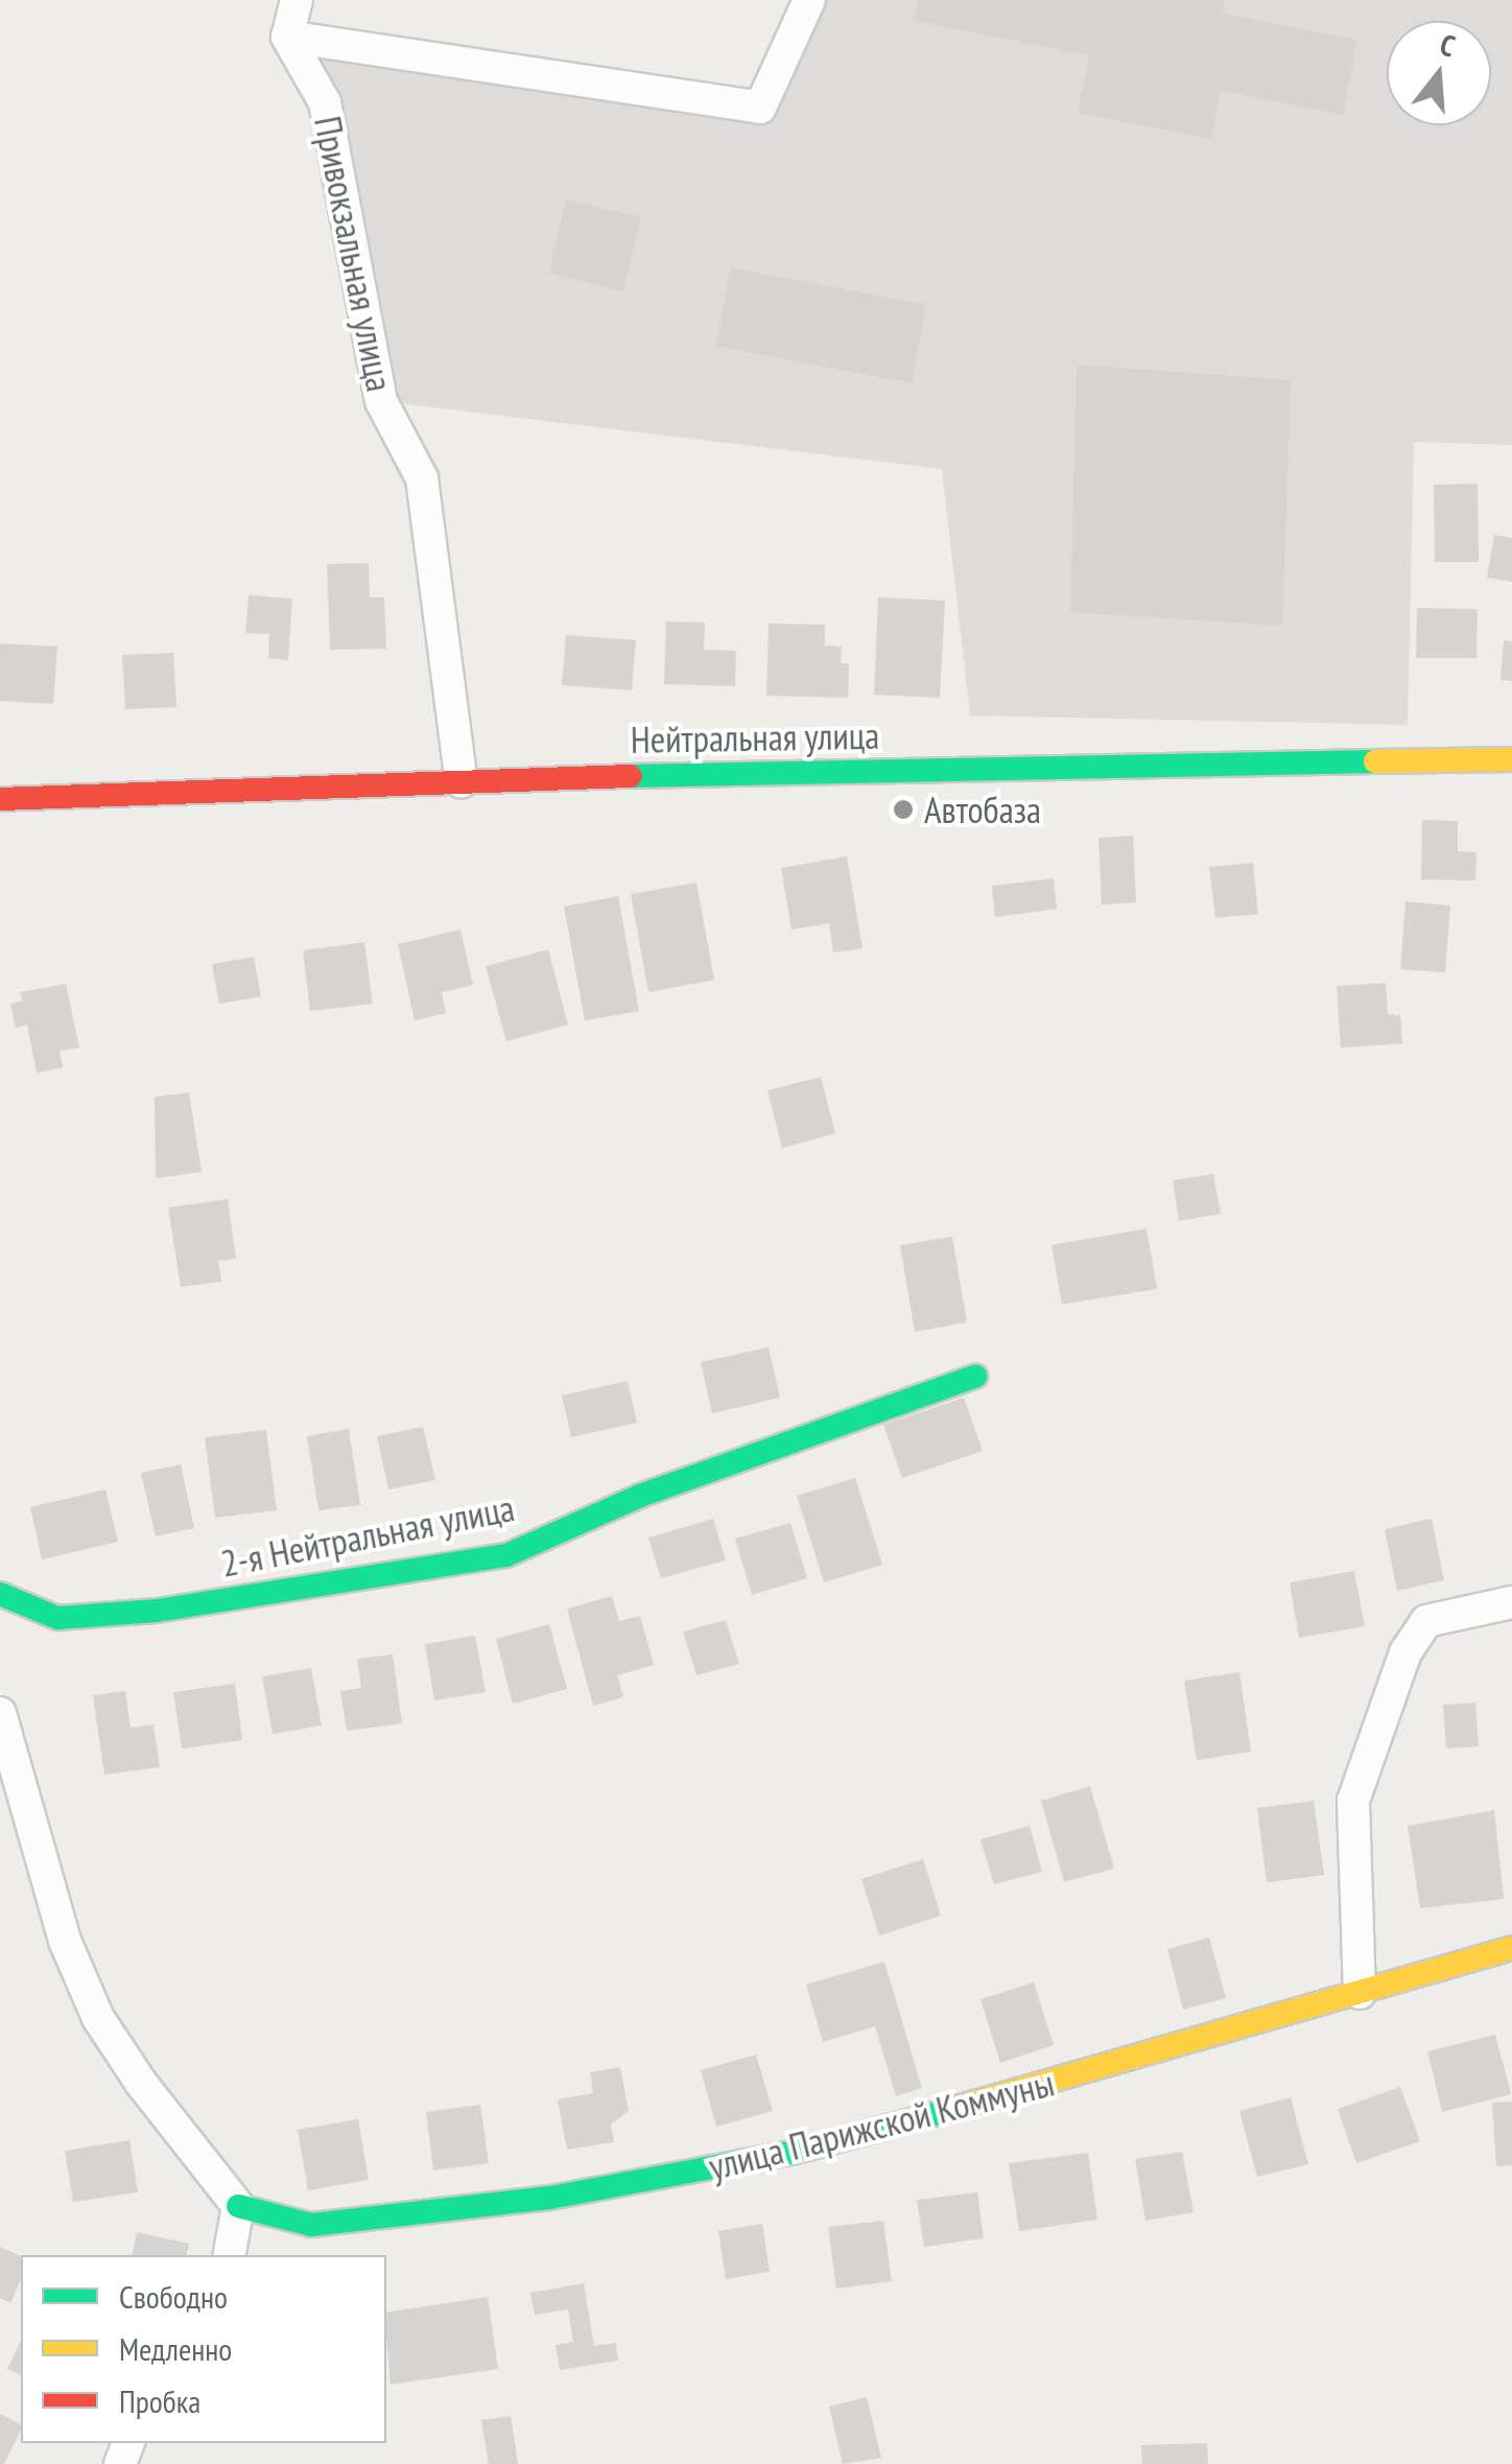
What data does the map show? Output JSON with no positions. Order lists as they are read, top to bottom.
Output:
{
  "streets": {
    "street": [
      "Привокзальная улица",
      "Нейтральная улица",
      "2-я Нейтральная улица",
      "улица Парижской Коммуны"
    ]
  },
  "crossings": [
    ["Привокзальная улица", "Нейтральная улица"]
  ],
  "places": ["Автобаза"],
  "legend": ["Свободно", "Медленно", "Пробка"],
  "north": "top"
}
